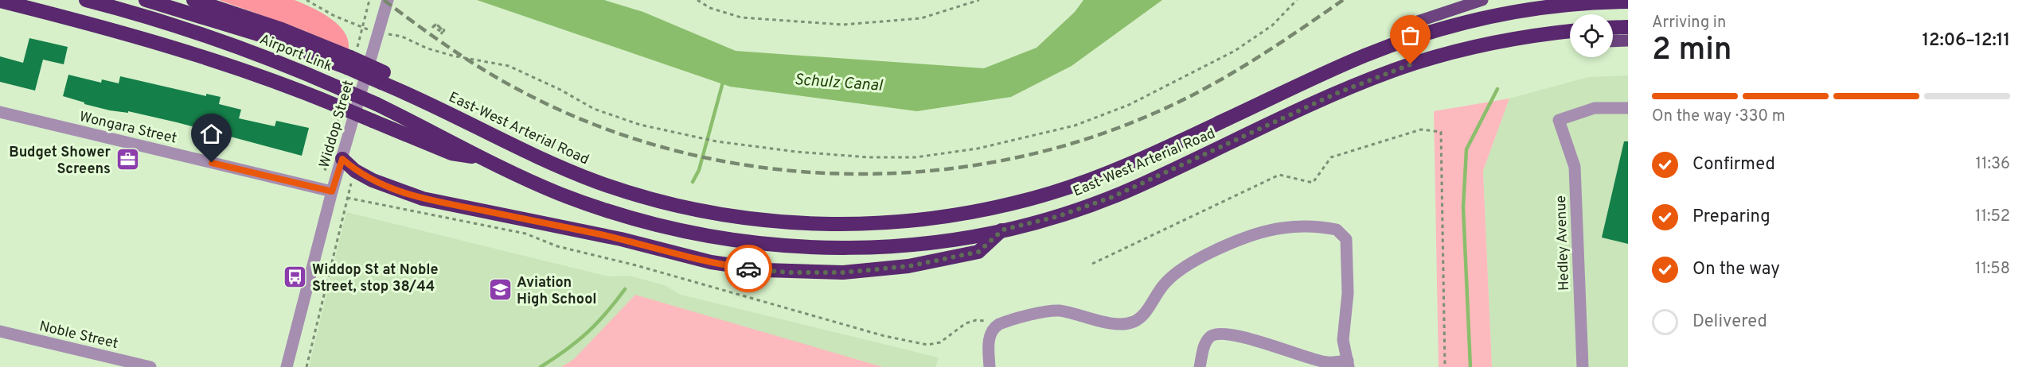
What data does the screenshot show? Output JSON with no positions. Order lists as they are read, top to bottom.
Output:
{
  "streets": {
    "highway": ["Airport Link", "East-West Arterial Road"],
    "street": [
      "Widdop Street",
      "Wongara Street",
      "Hedley Avenue",
      "Noble Street"
    ]
  },
  "crossings": [
    ["Airport Link", "East-West Arterial Road"],
    ["Widdop Street", "Wongara Street"]
  ],
  "water": ["Schulz Canal"],
  "places": {
    "office": ["Budget Shower Screens"],
    "bus stop": ["Widdop St at Noble Street, stop 38/44"],
    "school or university": ["Aviation High School"]
  },
  "page": {
    "heading": ["2 min", "Arriving in", "12:06–12:11"],
    "bar": "On the way · 330 m",
    "list": [
      ["Confirmed", "11:36"],
      ["Preparing", "11:52"],
      ["On the way", "11:58"],
      "Delivered"
    ]
  }
}
